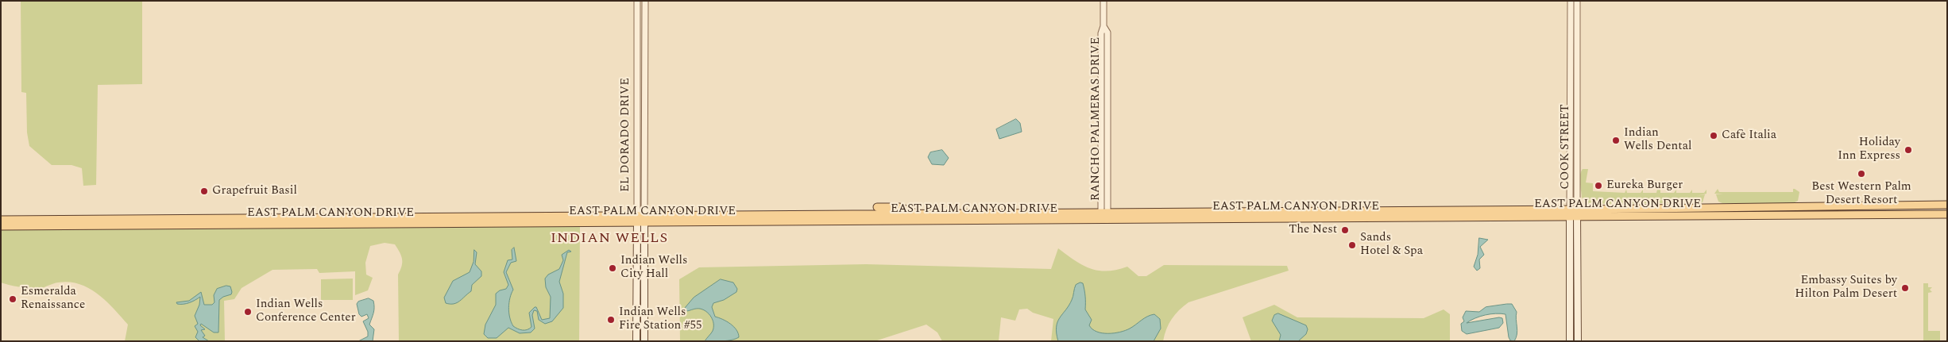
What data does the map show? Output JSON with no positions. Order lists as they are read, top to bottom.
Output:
{
  "streets": {
    "main road": ["EL DORADO DRIVE", "COOK STREET", "EAST PALM CANYON DRIVE"],
    "street": ["RANCHO PALMERAS DRIVE"]
  },
  "crossings": [
    ["RANCHO PALMERAS DRIVE", "EAST PALM CANYON DRIVE"],
    ["EL DORADO DRIVE", "EAST PALM CANYON DRIVE"],
    ["COOK STREET", "EAST PALM CANYON DRIVE"]
  ],
  "districts": ["INDIAN WELLS"],
  "places": [
    "Cafè Italia",
    "Indian Wells Dental",
    "Holiday Inn Express",
    "Best Western Palm Desert Resort",
    "Eureka Burger",
    "Grapefruit Basil",
    "The Nest",
    "Sands Hotel & Spa",
    "Indian Wells City Hall",
    "Embassy Suites by Hilton Palm Desert",
    "Esmeralda Renaissance",
    "Indian Wells Conference Center",
    "Indian Wells Fire Station #55"
  ]
}
